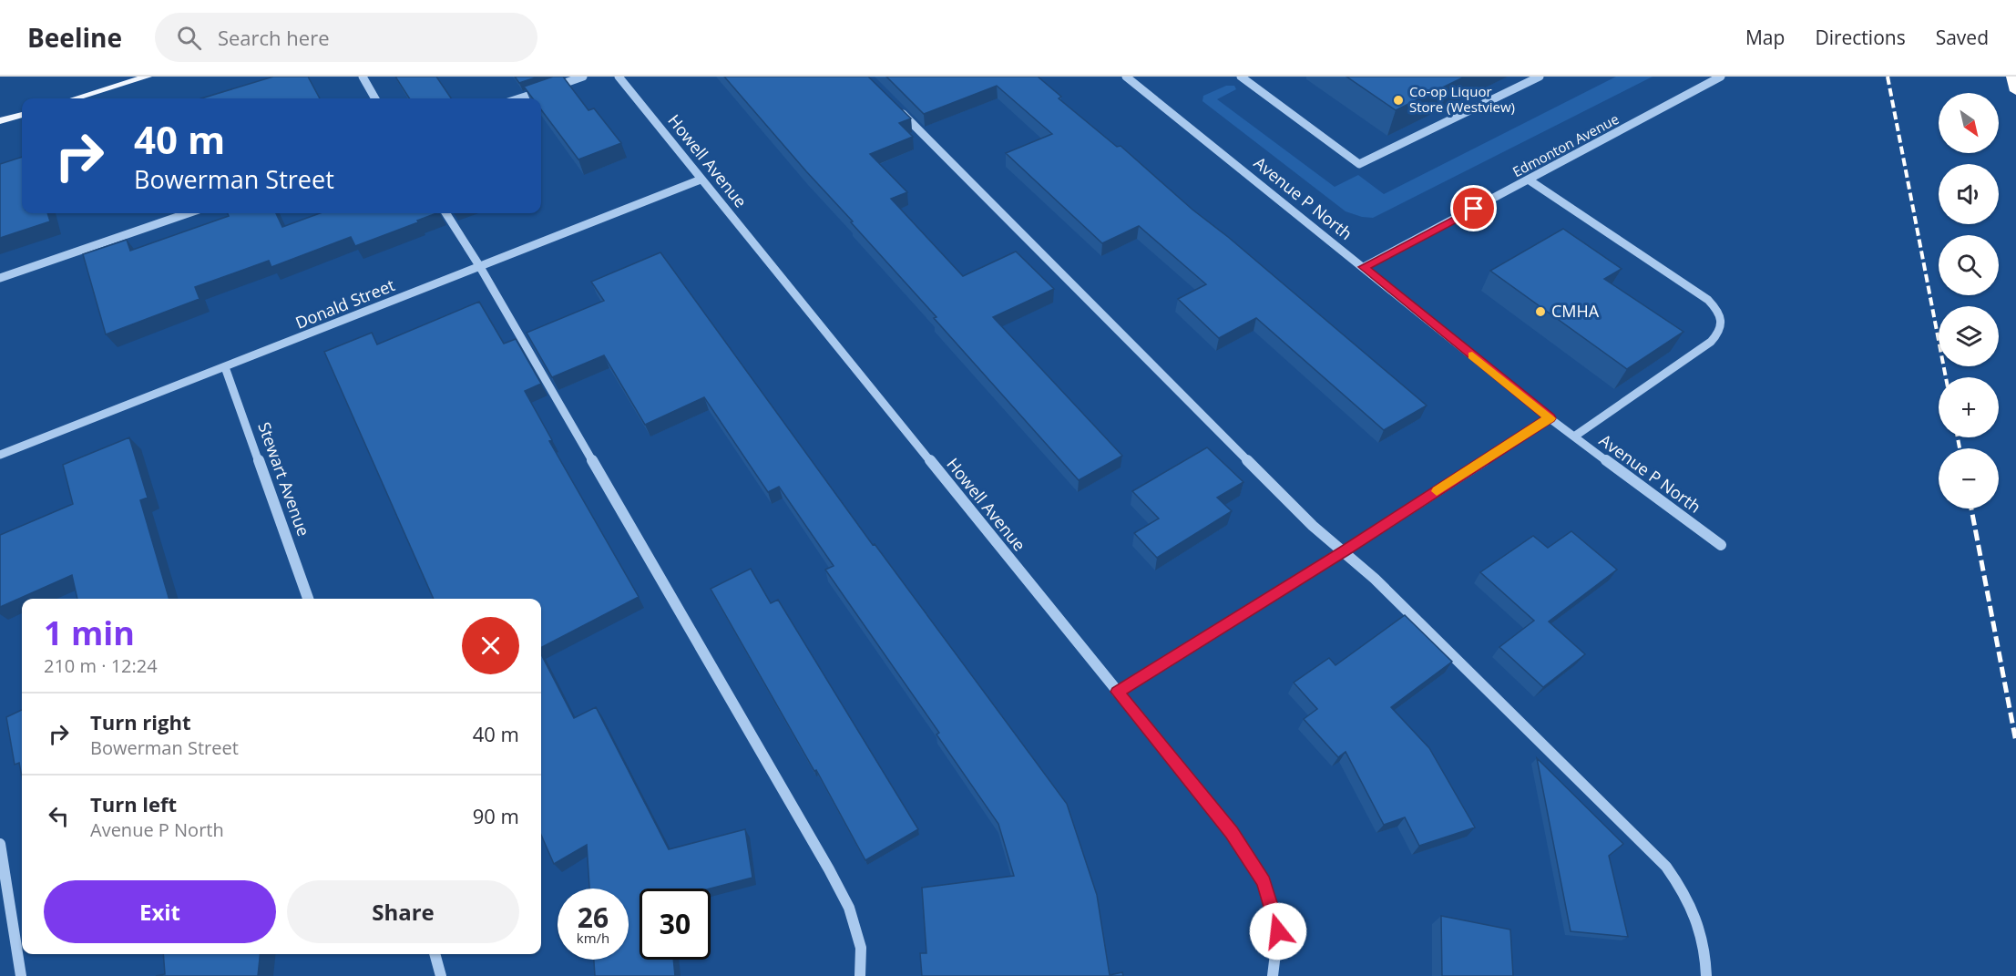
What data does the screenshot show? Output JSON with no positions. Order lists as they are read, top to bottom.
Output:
{
  "streets": {
    "street": [
      "Edmonton Avenue",
      "Howell Avenue",
      "Avenue P North",
      "Donald Street",
      "Stewart Avenue"
    ]
  },
  "crossings": [
    ["Edmonton Avenue", "Avenue P North"],
    ["Howell Avenue", "Donald Street"],
    ["Donald Street", "Stewart Avenue"]
  ],
  "places": ["Co-op Liquor Store (Westview)", "CMHA"],
  "north": "bottom right",
  "page": {
    "header": "Beeline",
    "search": "Search here",
    "nav": ["Map", "Directions", "Saved"],
    "map_buttons": ["+", "−"],
    "turn": ["40 m", "Bowerman Street"],
    "heading": ["1 min", "210 m · 12:24"],
    "list": [
      {
        "name": "Turn right",
        "note": "Bowerman Street",
        "value": "40 m"
      },
      {
        "name": "Turn left",
        "note": "Avenue P North",
        "value": "90 m"
      }
    ],
    "buttons": ["Exit", "Share"],
    "speed": "26 km/h",
    "limit": "30"
  }
}
